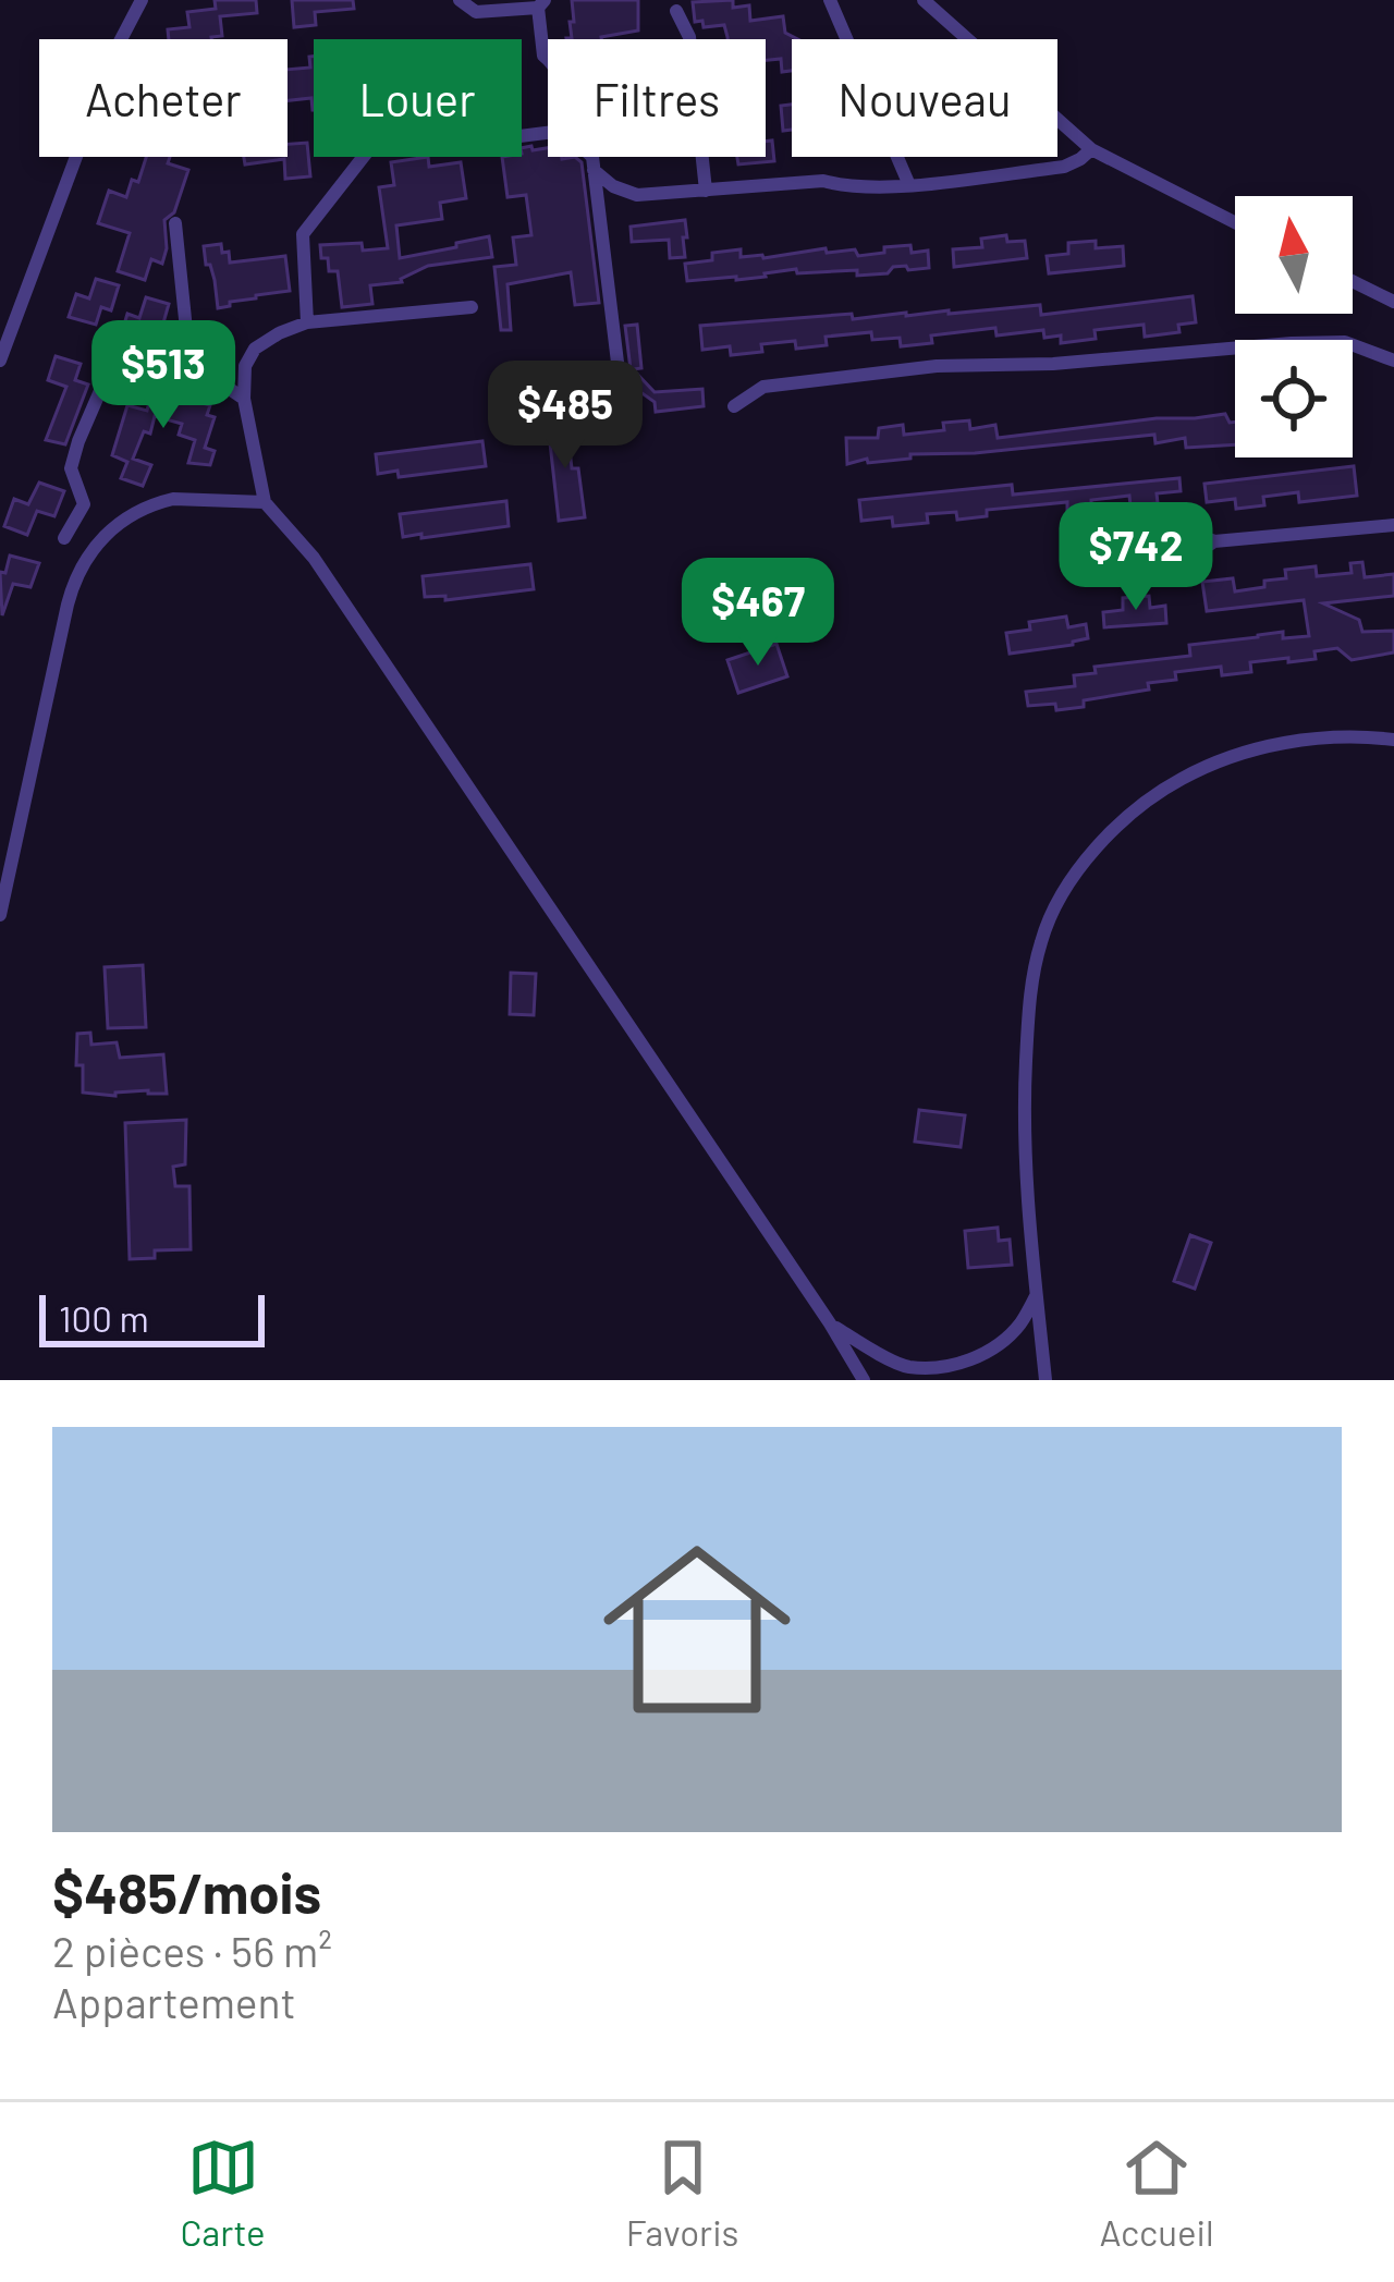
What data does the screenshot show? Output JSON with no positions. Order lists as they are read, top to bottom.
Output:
{
  "scale_bar": "100 m",
  "north": "top",
  "page": {
    "chip": [
      "Acheter",
      "Louer",
      "Filtres",
      "Nouveau"
    ],
    "price": [
      "$513",
      "$485",
      "$742",
      "$467"
    ],
    "scale": "100 m",
    "list": [
      {
        "name": "$485/mois",
        "note": "2 pièces · 56 m² · Appartement"
      }
    ],
    "tabs": ["Carte", "Favoris", "Accueil"]
  }
}
